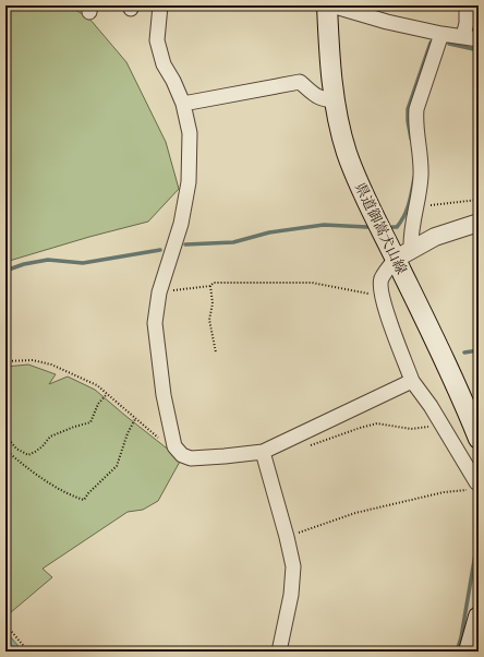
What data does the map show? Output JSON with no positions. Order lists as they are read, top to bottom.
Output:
{
  "streets": {
    "main road": ["県道御嵩犬山線"]
  }
}
